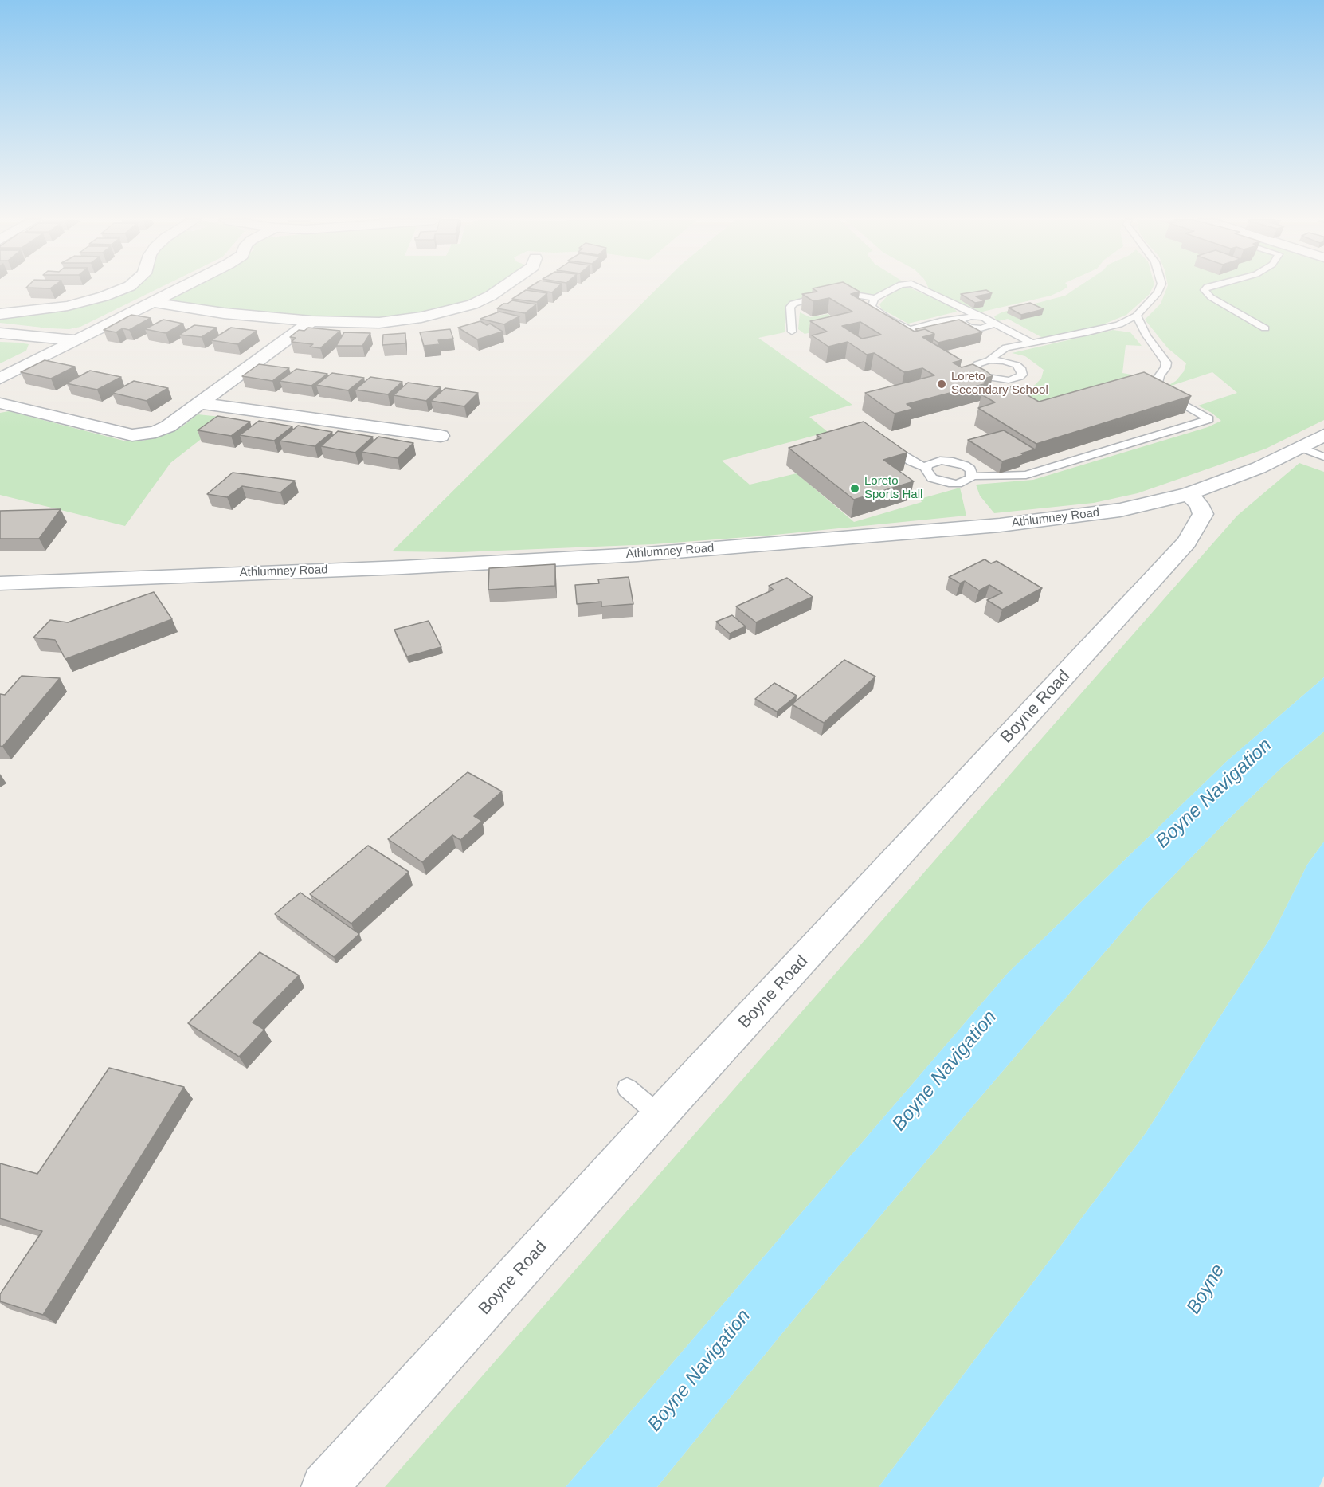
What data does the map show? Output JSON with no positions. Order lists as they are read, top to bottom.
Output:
{
  "streets": {
    "street": ["Athlumney Road", "Boyne Road"]
  },
  "crossings": [
    ["Athlumney Road", "Boyne Road"]
  ],
  "water": ["Boyne Navigation", "Boyne"],
  "places": ["Loreto Secondary School", "Loreto Sports Hall"]
}
